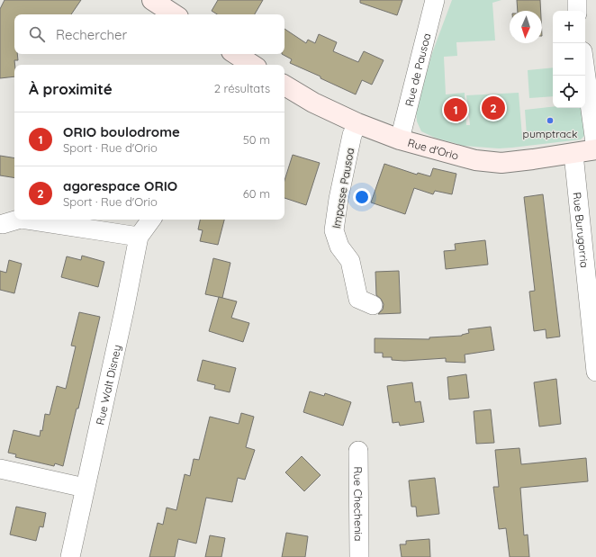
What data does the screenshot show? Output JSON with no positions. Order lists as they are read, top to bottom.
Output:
{
  "streets": {
    "street": [
      "Rue de Pausoa",
      "Rue d'Orio",
      "Impasse Pausoa",
      "Rue Burugorria",
      "Rue Walt Disney",
      "Rue Chechenia"
    ]
  },
  "crossings": [
    ["Rue de Pausoa", "Rue d'Orio"],
    ["Rue d'Orio", "Impasse Pausoa"],
    ["Rue d'Orio", "Rue Burugorria"]
  ],
  "places": ["pumptrack"],
  "north": "bottom",
  "page": {
    "map_buttons": ["+", "−"],
    "search": "Rechercher",
    "heading": ["À proximité", "2 résultats"],
    "pins": ["2", "1"],
    "list": [
      {
        "mark": "1",
        "name": "ORIO boulodrome",
        "note": "Sport · Rue d'Orio",
        "value": "50 m"
      },
      {
        "mark": "2",
        "name": "agorespace ORIO",
        "note": "Sport · Rue d'Orio",
        "value": "60 m"
      }
    ]
  }
}
